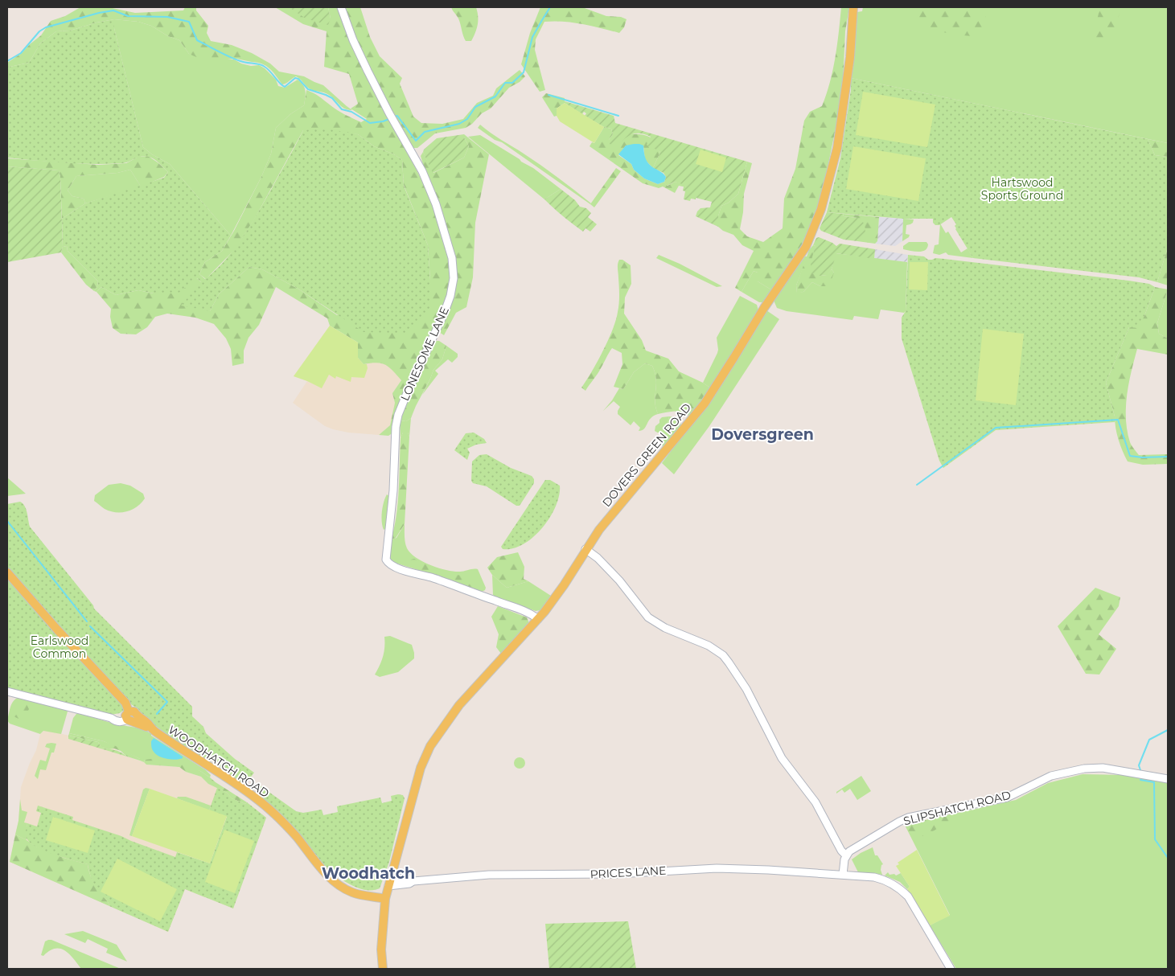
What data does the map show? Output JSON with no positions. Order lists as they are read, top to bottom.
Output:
{
  "streets": {
    "main road": ["DOVERS GREEN ROAD", "WOODHATCH ROAD"],
    "street": ["LONESOME LANE", "SLIPSHATCH ROAD", "PRICES LANE"]
  },
  "crossings": [
    ["LONESOME LANE", "DOVERS GREEN ROAD"],
    ["DOVERS GREEN ROAD", "WOODHATCH ROAD"],
    ["DOVERS GREEN ROAD", "PRICES LANE"]
  ],
  "districts": ["Doversgreen", "Woodhatch"],
  "parks": ["Hartswood Sports Ground", "Earlswood Common"]
}
